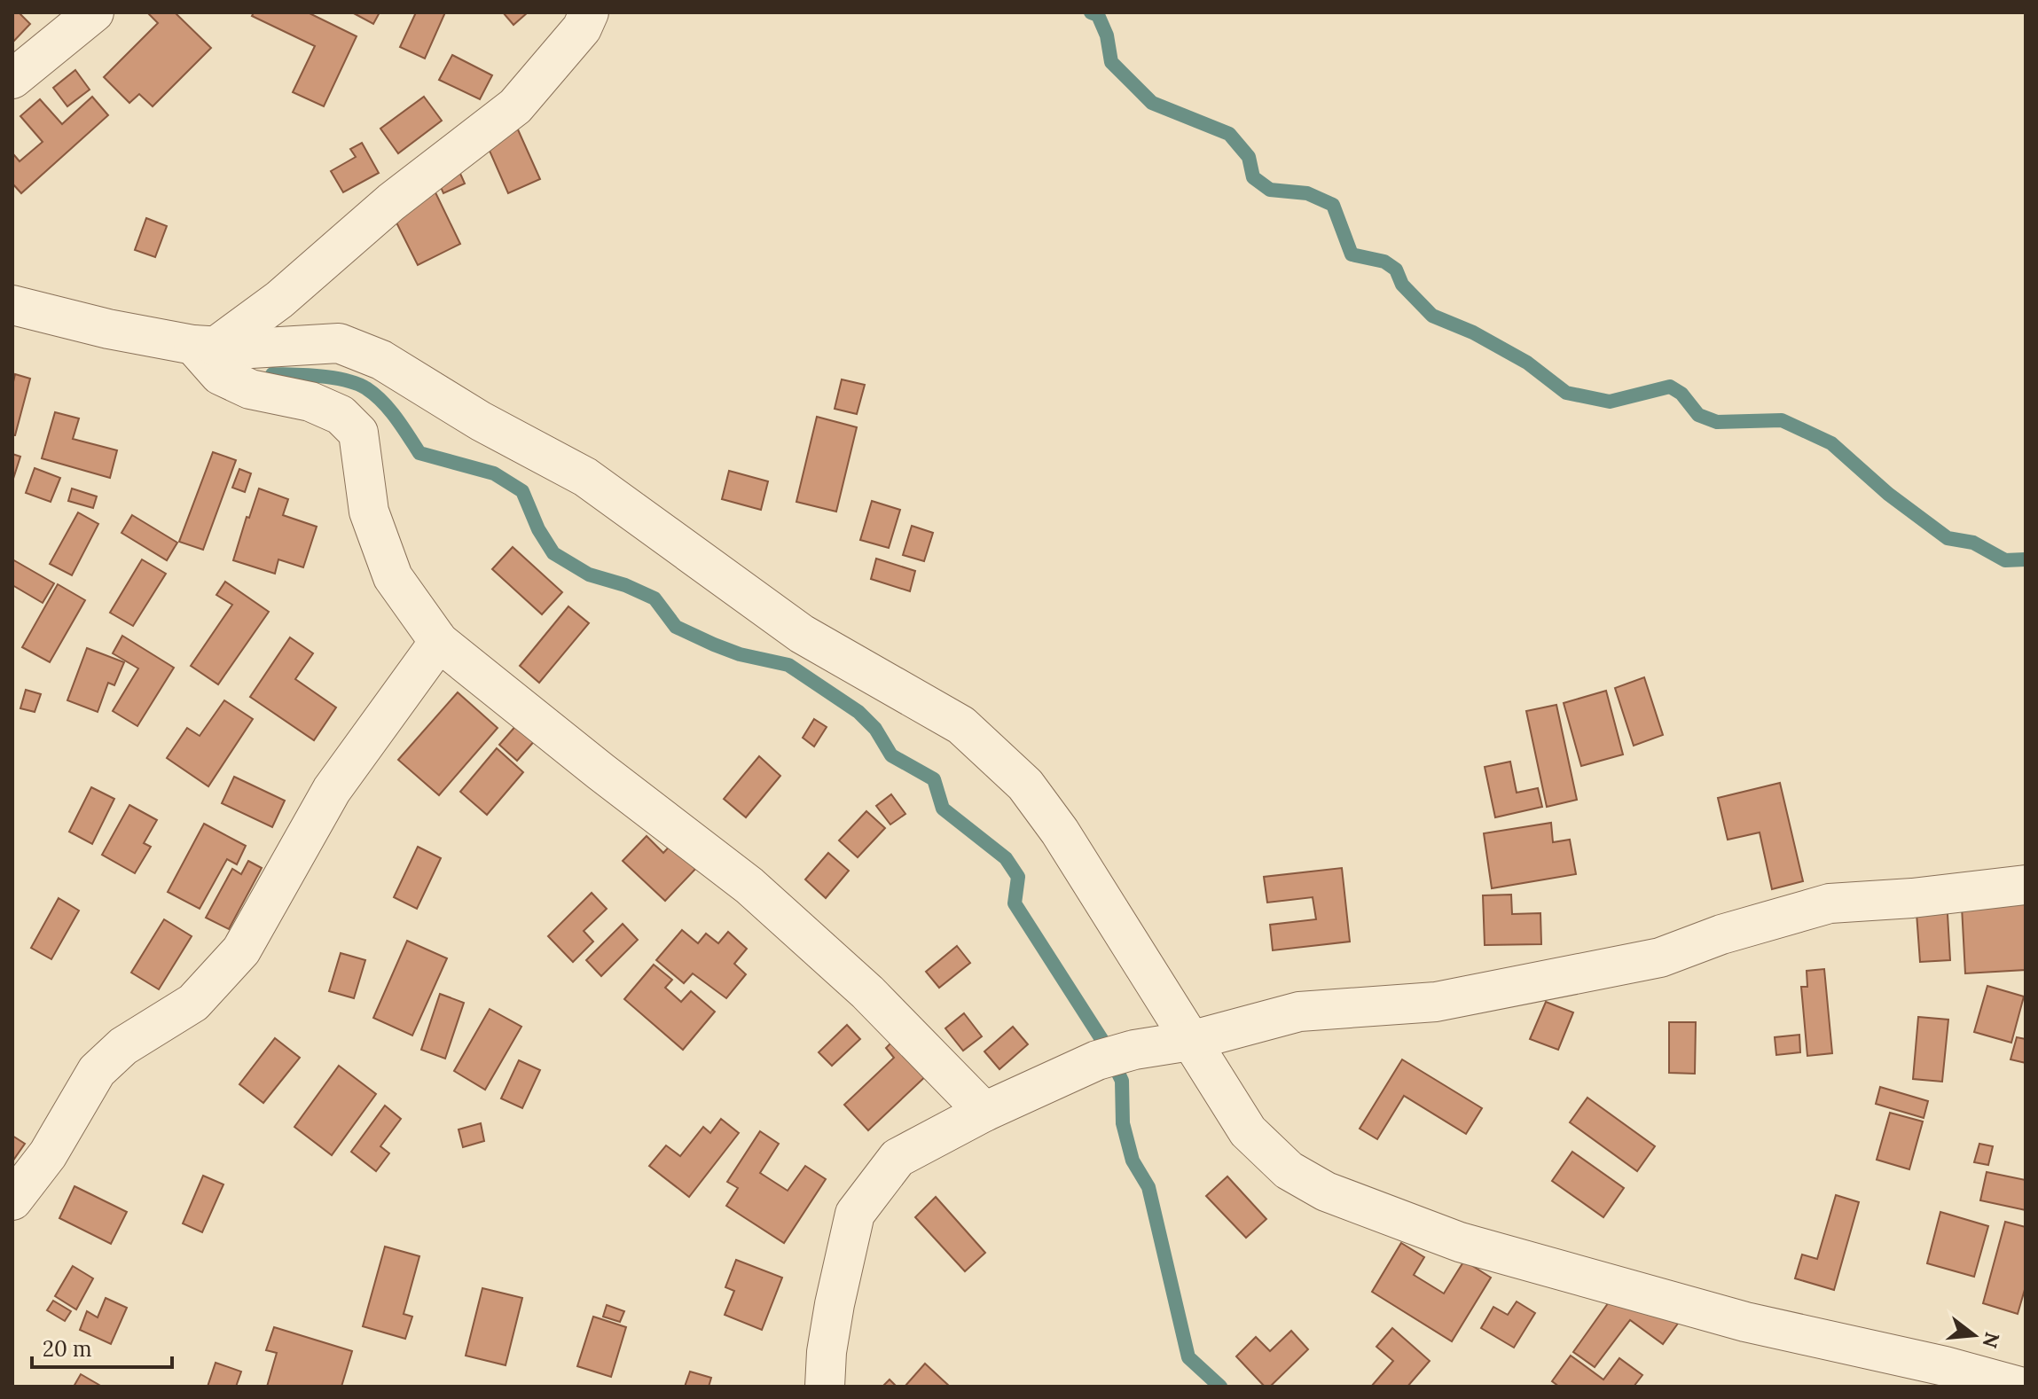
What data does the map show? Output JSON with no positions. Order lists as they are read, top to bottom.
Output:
{
  "scale_bar": "20 m",
  "north": "right"
}
